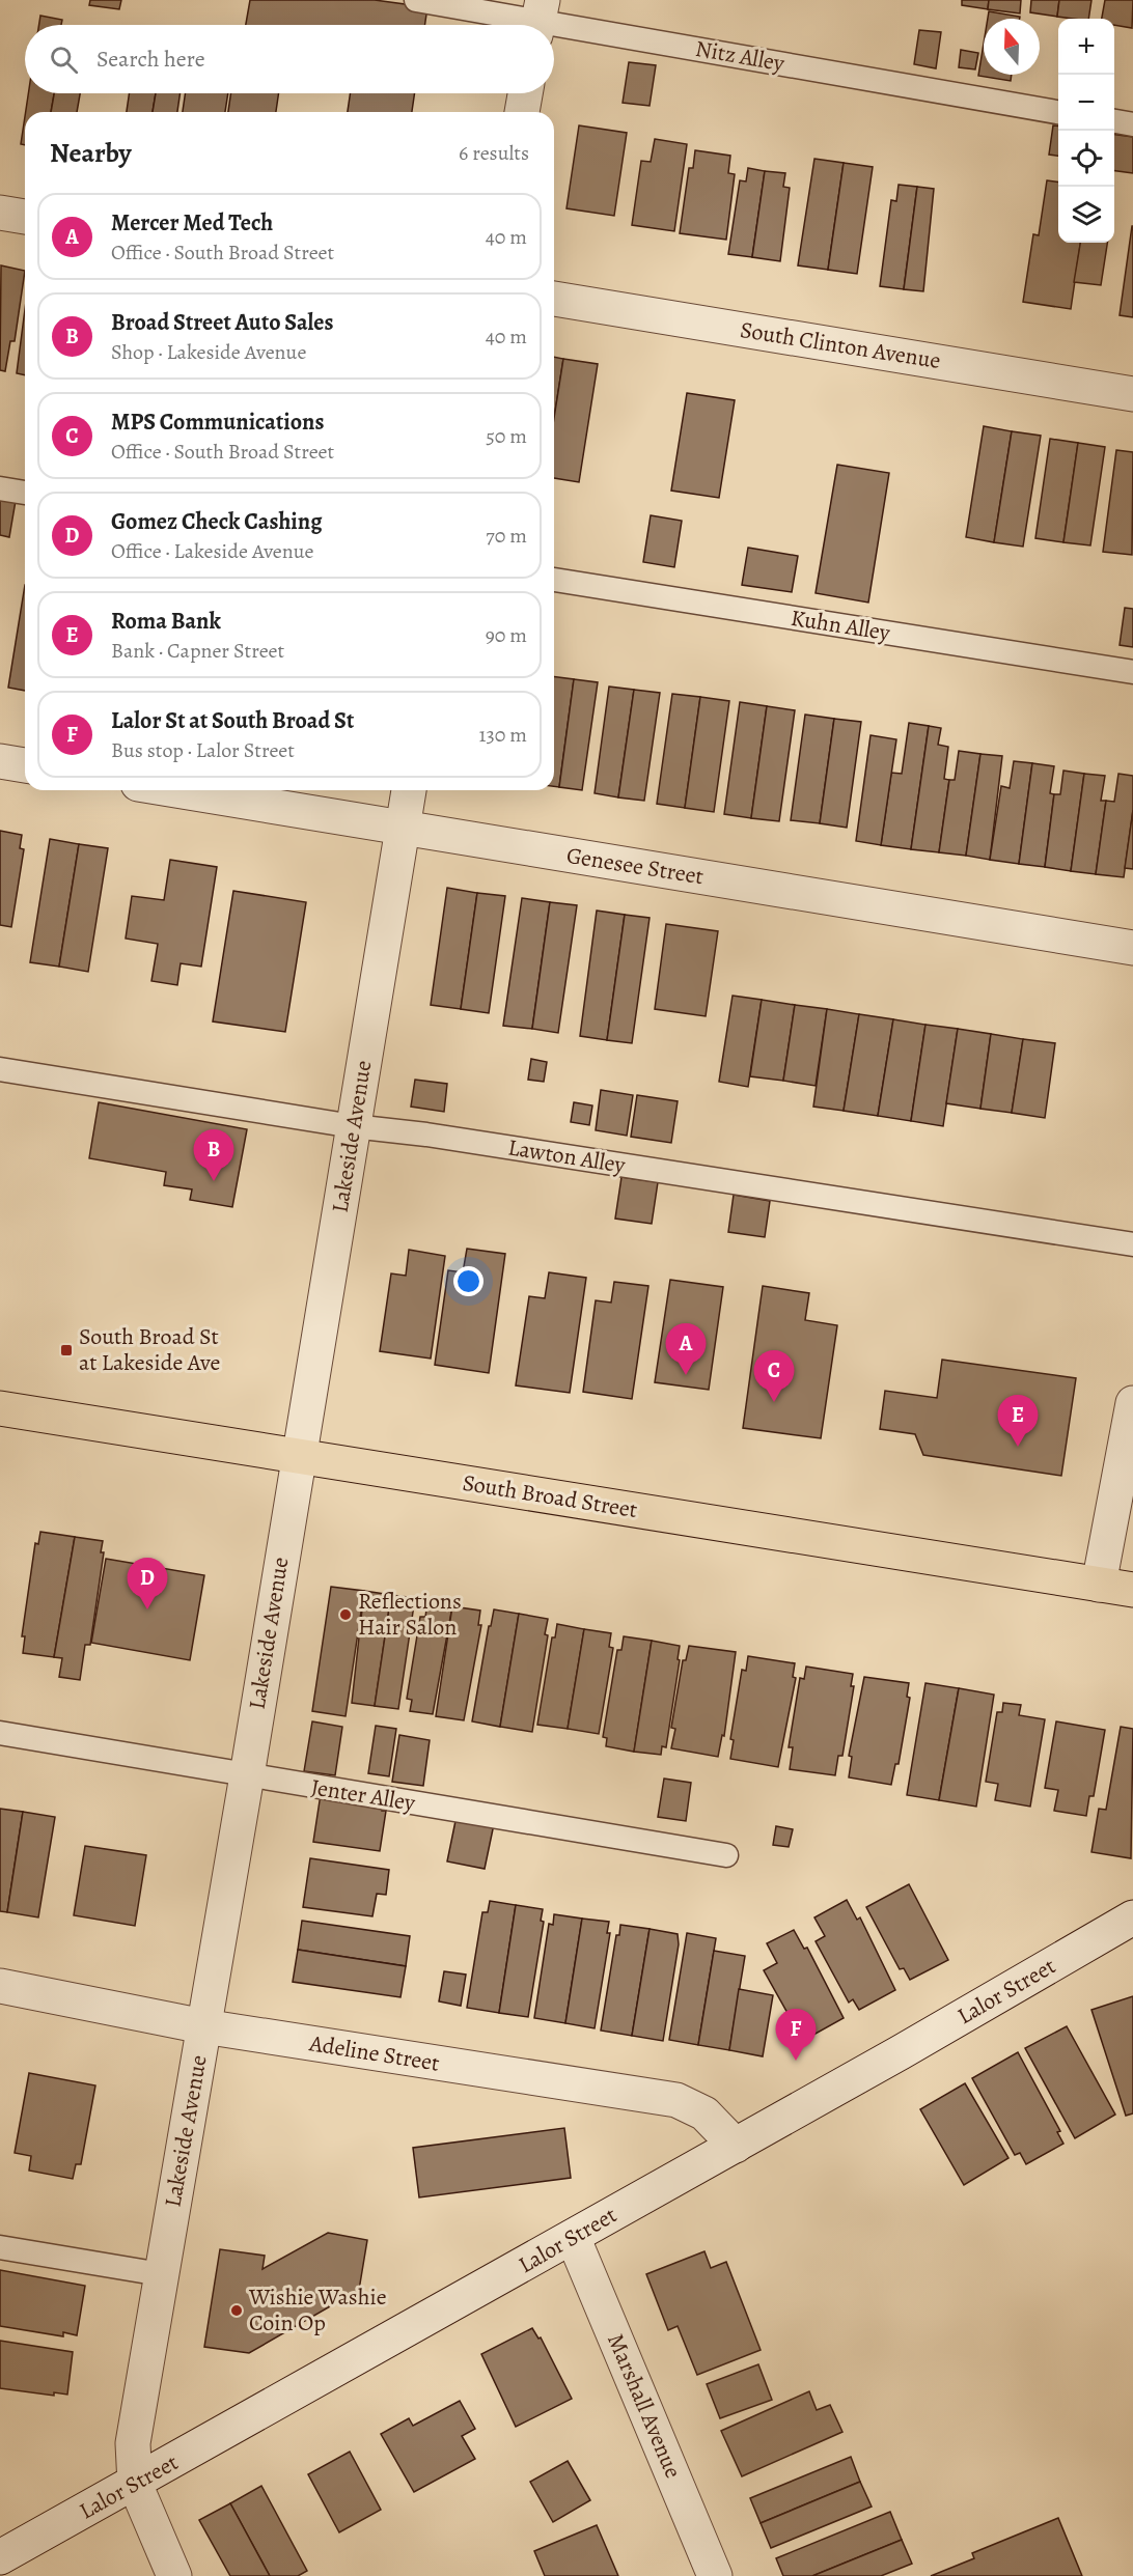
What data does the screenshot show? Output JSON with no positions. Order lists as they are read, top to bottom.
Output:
{
  "streets": {
    "main road": ["South Broad Street"],
    "street": [
      "South Clinton Avenue",
      "Genesee Street",
      "Lakeside Avenue",
      "Lalor Street",
      "Adeline Street",
      "Marshall Avenue"
    ],
    "lane": [
      "Nitz Alley",
      "Kuhn Alley",
      "Lawton Alley",
      "Jenter Alley"
    ]
  },
  "crossings": [
    ["Genesee Street", "Lakeside Avenue"],
    ["Lakeside Avenue", "Lawton Alley"],
    ["Lakeside Avenue", "South Broad Street"],
    ["Lakeside Avenue", "Jenter Alley"],
    ["Lakeside Avenue", "Lalor Street"],
    ["Lakeside Avenue", "Adeline Street"],
    ["Lalor Street", "Adeline Street"],
    ["Lalor Street", "Marshall Avenue"]
  ],
  "places": {
    "transit": ["South Broad St at Lakeside Ave"],
    "other": ["Reflections Hair Salon", "Wishie Washie Coin Op"]
  },
  "north": "top",
  "page": {
    "map_buttons": ["+", "−"],
    "search": "Search here",
    "heading": ["Nearby", "6 results"],
    "list": [
      {
        "mark": "A",
        "name": "Mercer Med Tech",
        "note": "Office · South Broad Street",
        "value": "40 m"
      },
      {
        "mark": "B",
        "name": "Broad Street Auto Sales",
        "note": "Shop · Lakeside Avenue",
        "value": "40 m"
      },
      {
        "mark": "C",
        "name": "MPS Communications",
        "note": "Office · South Broad Street",
        "value": "50 m"
      },
      {
        "mark": "D",
        "name": "Gomez Check Cashing",
        "note": "Office · Lakeside Avenue",
        "value": "70 m"
      },
      {
        "mark": "E",
        "name": "Roma Bank",
        "note": "Bank · Capner Street",
        "value": "90 m"
      },
      {
        "mark": "F",
        "name": "Lalor St at South Broad St",
        "note": "Bus stop · Lalor Street",
        "value": "130 m"
      }
    ],
    "pins": [
      "B",
      "A",
      "C",
      "E",
      "D",
      "F"
    ]
  }
}
